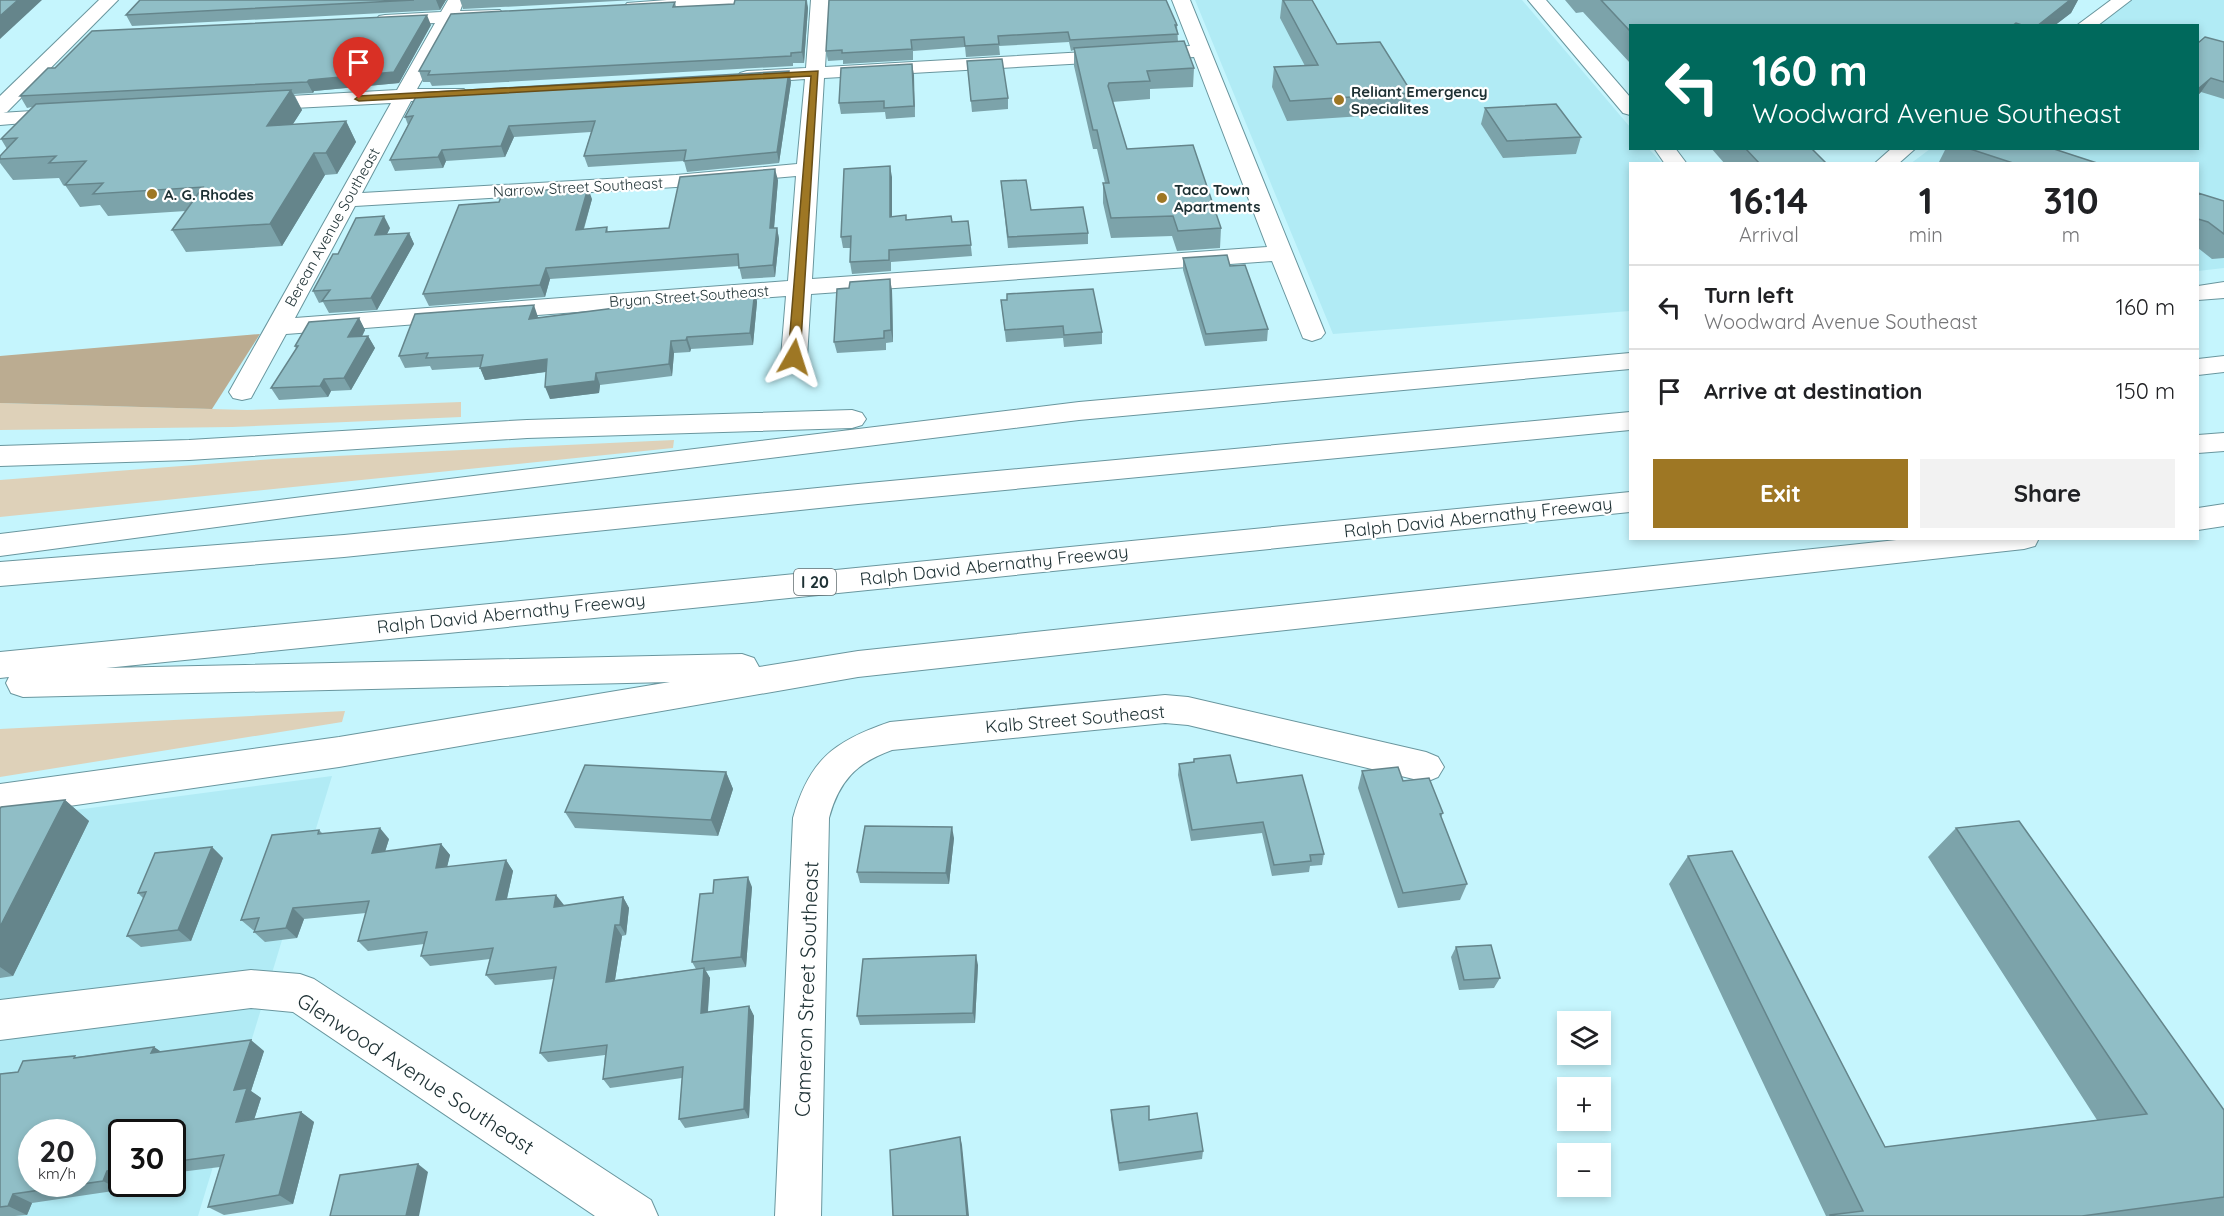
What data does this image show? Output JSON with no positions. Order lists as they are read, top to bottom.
{
  "streets": {
    "main road": ["Ralph David Abernathy Freeway", "I 20"],
    "street": [
      "Narrow Street Southeast",
      "Berean Avenue Southeast",
      "Bryan Street Southeast",
      "Kalb Street Southeast",
      "Cameron Street Southeast",
      "Glenwood Avenue Southeast"
    ]
  },
  "crossings": [
    ["Narrow Street Southeast", "Berean Avenue Southeast"],
    ["Berean Avenue Southeast", "Bryan Street Southeast"],
    ["Kalb Street Southeast", "Cameron Street Southeast"]
  ],
  "places": ["Reliant Emergency Specialites", "A. G. Rhodes", "Taco Town Apartments"],
  "page": {
    "turn": ["160 m", "Woodward Avenue Southeast"],
    "eta": [
      "16:14",
      "Arrival",
      "1",
      "min",
      "310",
      "m"
    ],
    "list": [
      {
        "name": "Turn left",
        "note": "Woodward Avenue Southeast",
        "value": "160 m"
      },
      {
        "name": "Arrive at destination",
        "value": "150 m"
      }
    ],
    "buttons": ["Exit", "Share"],
    "map_buttons": ["+", "−"],
    "speed": "20 km/h",
    "limit": "30"
  }
}
